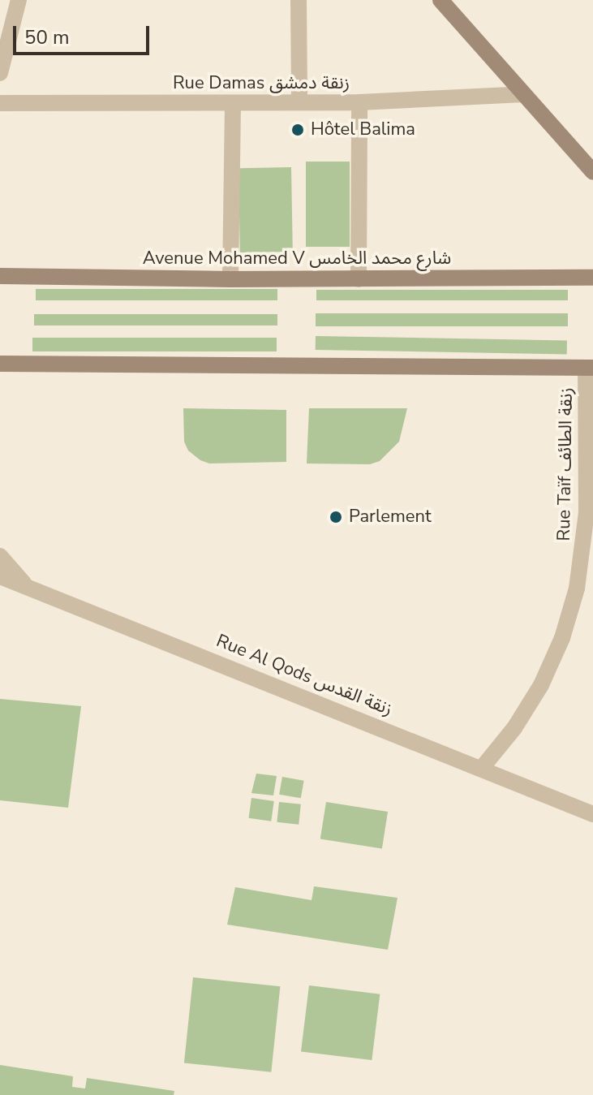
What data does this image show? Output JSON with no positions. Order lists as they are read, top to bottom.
{
  "streets": {
    "main road": ["Avenue Mohamed V شارع محمد الخامس"],
    "street": ["Rue Damas زنقة دمشق", "Rue Taïf زنقة الطائف", "Rue Al Qods زنقة القدس"]
  },
  "crossings": [
    ["Rue Taïf زنقة الطائف", "Rue Al Qods زنقة القدس"]
  ],
  "places": ["Hôtel Balima", "Parlement"],
  "scale_bar": "50 m"
}
